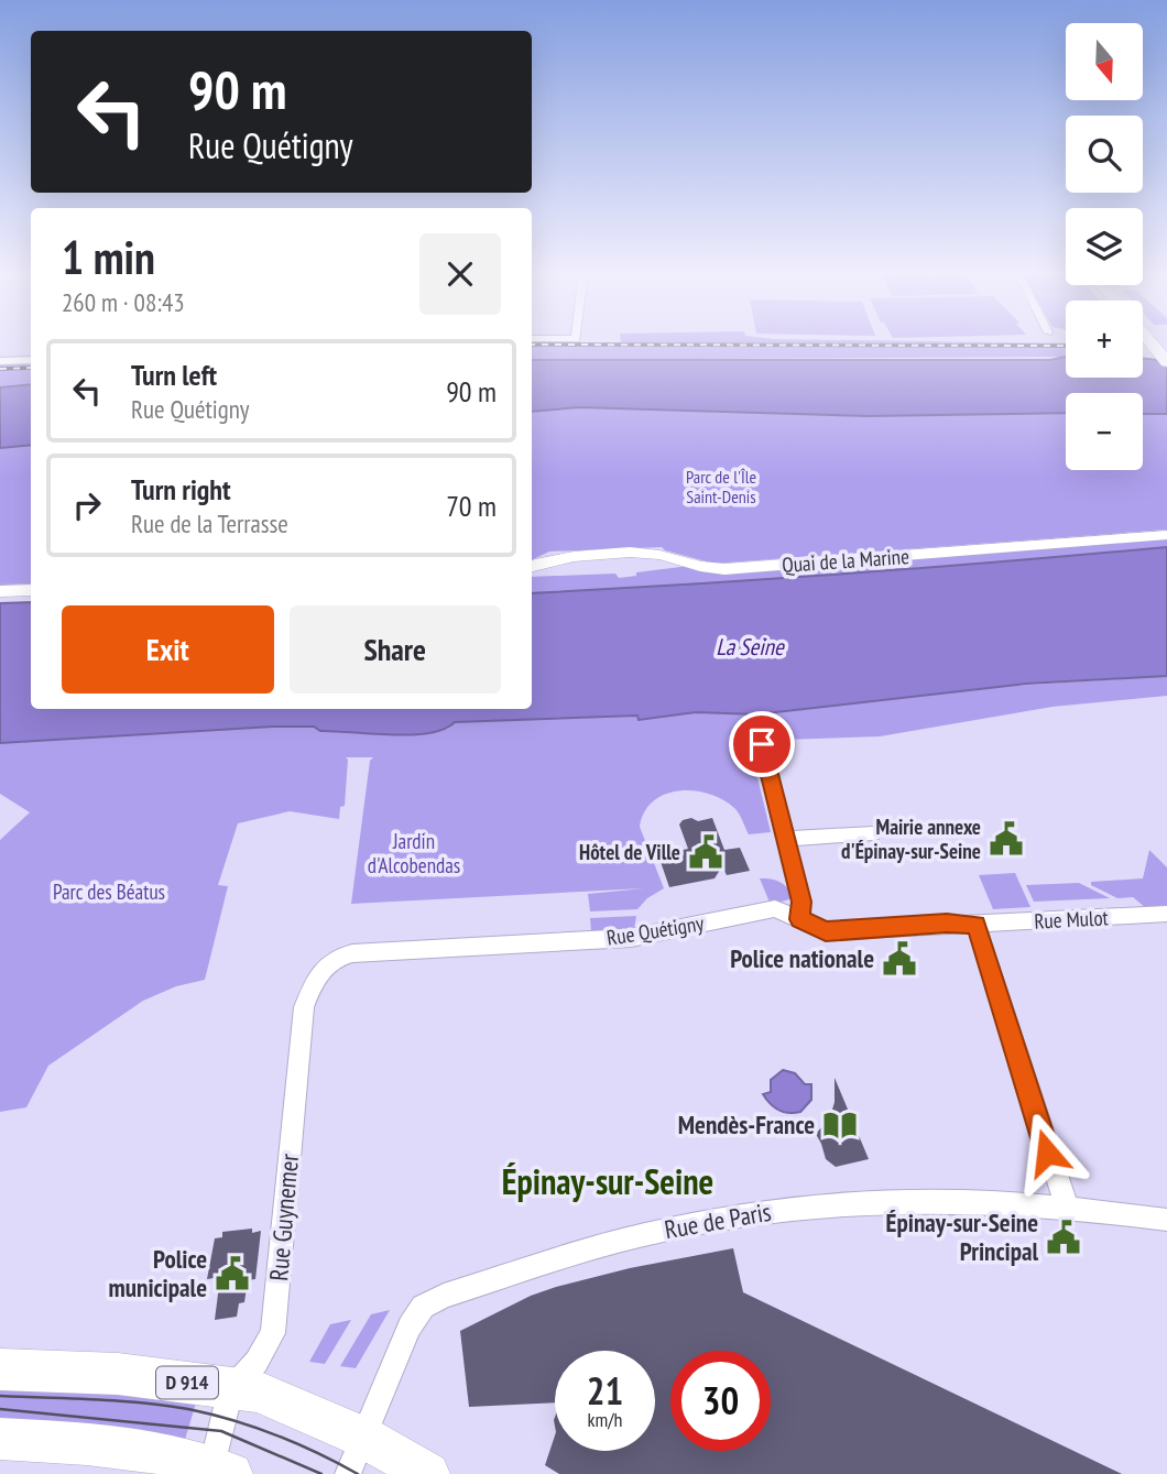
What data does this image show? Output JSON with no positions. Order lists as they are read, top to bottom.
{
  "streets": {
    "main road": ["D 914"],
    "street": [
      "Quai de la Marine",
      "Rue Mulot",
      "Rue Quétigny",
      "Rue Guynemer",
      "Rue de Paris"
    ]
  },
  "crossings": [
    ["Rue Mulot", "Rue Quétigny"],
    ["Rue Quétigny", "Rue Guynemer"],
    ["Rue Guynemer", "D 914"],
    ["Rue de Paris", "D 914"]
  ],
  "districts": ["Épinay-sur-Seine"],
  "water": ["La Seine"],
  "parks": ["Parc de l'Île Saint-Denis", "Jardin d'Alcobendas", "Parc des Béatus"],
  "places": {
    "public building": [
      "Mairie annexe d'Épinay-sur-Seine",
      "Hôtel de Ville",
      "Police nationale",
      "Épinay-sur-Seine Principal",
      "Police municipale"
    ],
    "library": ["Mendès-France"]
  },
  "north": "bottom",
  "page": {
    "map_buttons": ["+", "−"],
    "turn": ["90 m", "Rue Quétigny"],
    "heading": ["1 min", "260 m · 08:43"],
    "list": [
      {
        "name": "Turn left",
        "note": "Rue Quétigny",
        "value": "90 m"
      },
      {
        "name": "Turn right",
        "note": "Rue de la Terrasse",
        "value": "70 m"
      }
    ],
    "buttons": ["Exit", "Share"],
    "speed": "21 km/h",
    "limit": "30"
  }
}
